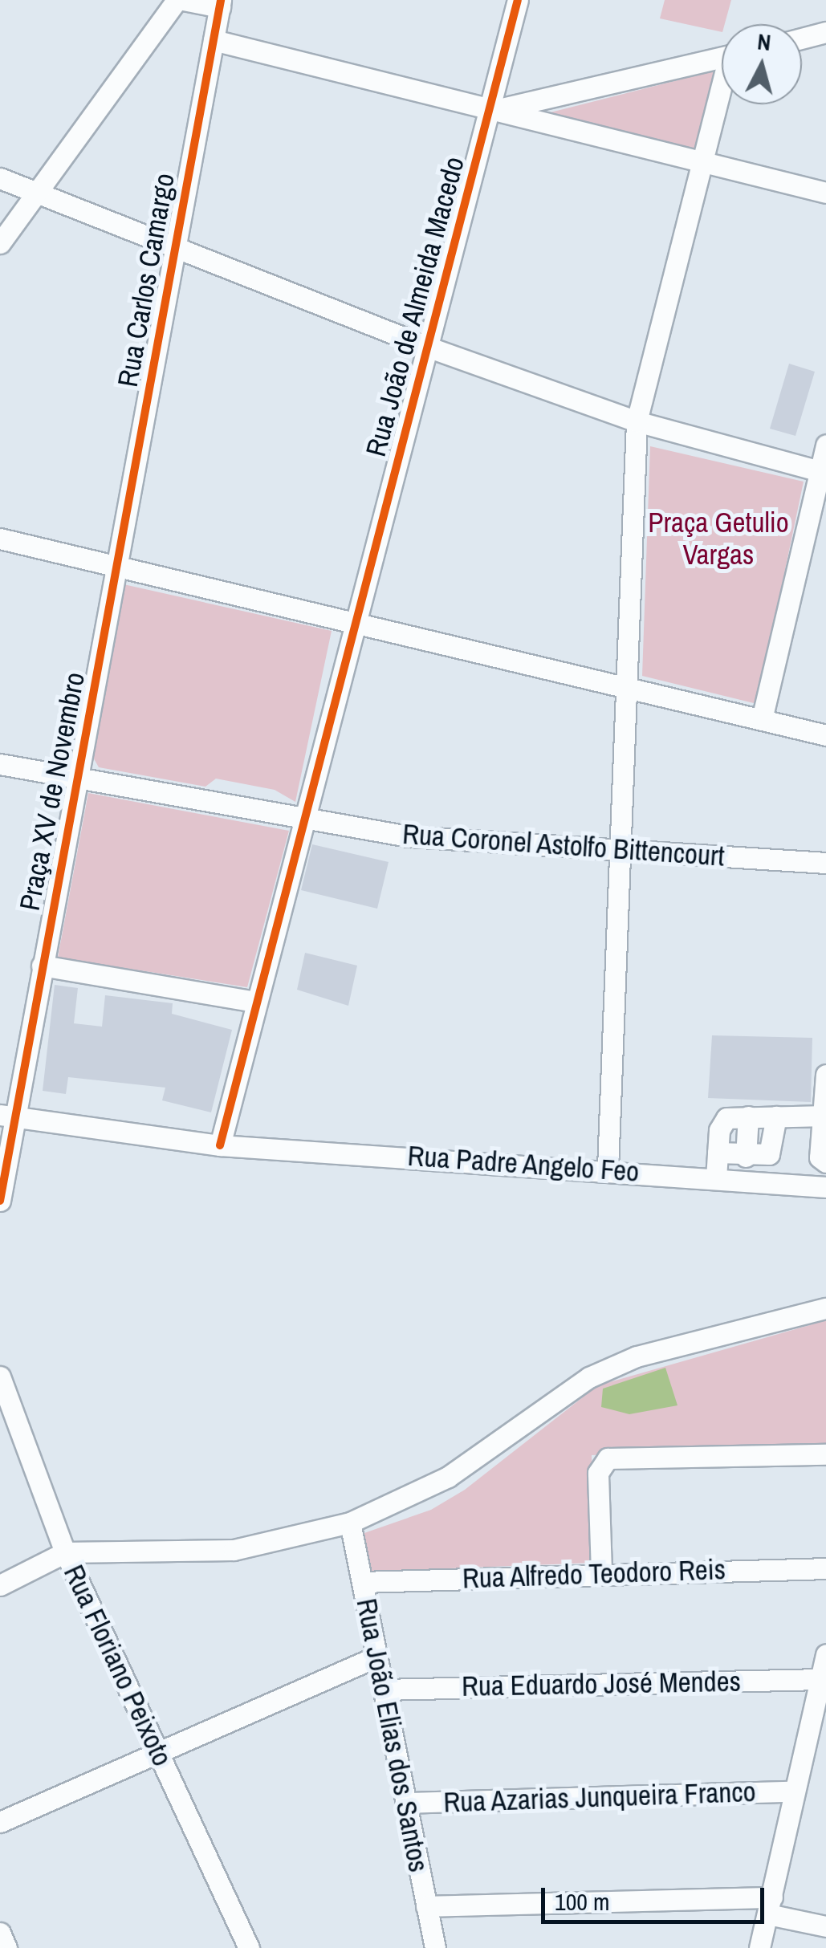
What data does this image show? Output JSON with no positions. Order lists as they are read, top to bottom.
{
  "streets": {
    "street": [
      "Rua Carlos Camargo",
      "Rua João de Almeida Macedo",
      "Praça XV de Novembro",
      "Rua Coronel Astolfo Bittencourt",
      "Rua Padre Angelo Feo",
      "Rua Alfredo Teodoro Reis",
      "Rua Floriano Peixoto",
      "Rua Eduardo José Mendes",
      "Rua João Elias dos Santos",
      "Rua Azarias Junqueira Franco"
    ]
  },
  "crossings": [
    ["Rua Carlos Camargo", "Praça XV de Novembro"],
    ["Praça XV de Novembro", "Rua Coronel Astolfo Bittencourt"],
    ["Rua Alfredo Teodoro Reis", "Rua João Elias dos Santos"],
    ["Rua Eduardo José Mendes", "Rua João Elias dos Santos"],
    ["Rua João Elias dos Santos", "Rua Azarias Junqueira Franco"]
  ],
  "parks": ["Praça Getulio Vargas"],
  "scale_bar": "100 m",
  "north": "top"
}
